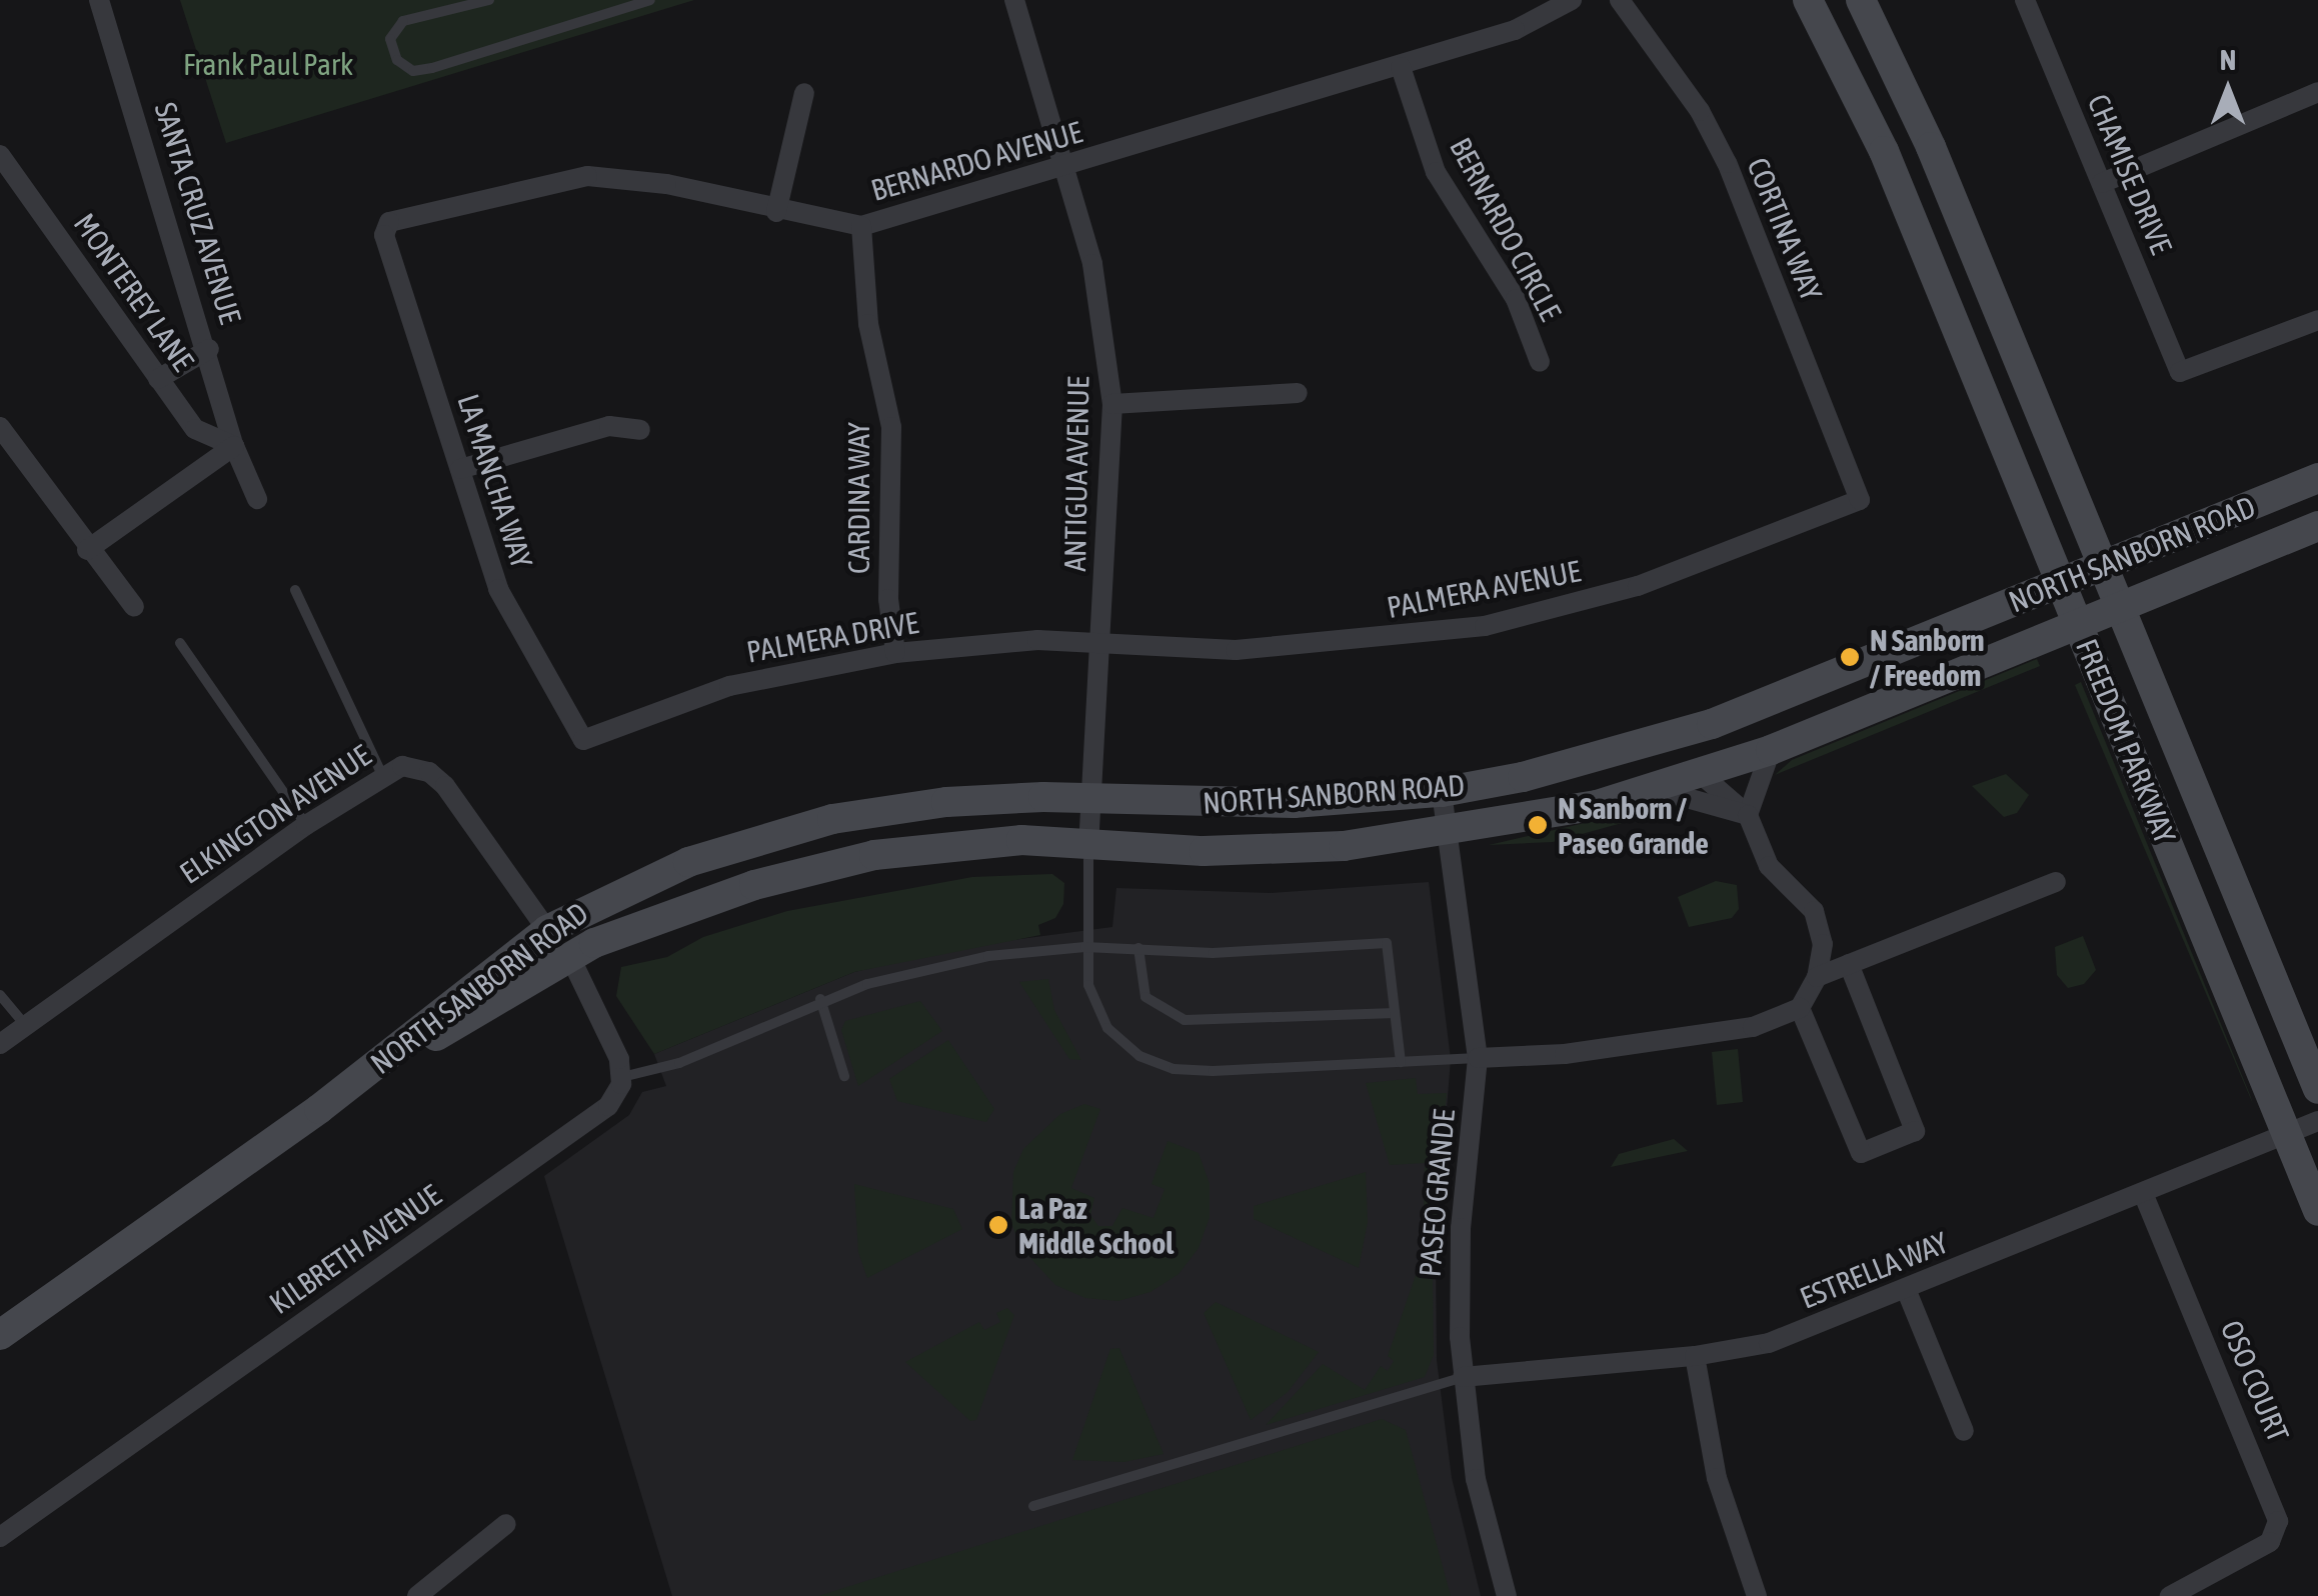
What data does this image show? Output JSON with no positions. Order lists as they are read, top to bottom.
{
  "streets": {
    "main road": ["NORTH SANBORN ROAD", "FREEDOM PARKWAY"],
    "street": [
      "BERNARDO AVENUE",
      "CHAMISE DRIVE",
      "SANTA CRUZ AVENUE",
      "BERNARDO CIRCLE",
      "CORTINA WAY",
      "MONTEREY LANE",
      "ANTIGUA AVENUE",
      "LA MANCHA WAY",
      "CARDINA WAY",
      "PALMERA AVENUE",
      "PALMERA DRIVE",
      "ELKINGTON AVENUE",
      "PASEO GRANDE",
      "KILBRETH AVENUE",
      "ESTRELLA WAY",
      "OSO COURT"
    ]
  },
  "crossings": [
    ["BERNARDO AVENUE", "BERNARDO CIRCLE"],
    ["BERNARDO AVENUE", "ANTIGUA AVENUE"],
    ["BERNARDO AVENUE", "LA MANCHA WAY"],
    ["BERNARDO AVENUE", "CARDINA WAY"],
    ["SANTA CRUZ AVENUE", "MONTEREY LANE"],
    ["CORTINA WAY", "PALMERA AVENUE"],
    ["ANTIGUA AVENUE", "NORTH SANBORN ROAD"],
    ["ANTIGUA AVENUE", "PALMERA AVENUE"],
    ["ANTIGUA AVENUE", "PALMERA DRIVE"],
    ["LA MANCHA WAY", "PALMERA DRIVE"],
    ["CARDINA WAY", "PALMERA DRIVE"],
    ["NORTH SANBORN ROAD", "FREEDOM PARKWAY"],
    ["NORTH SANBORN ROAD", "ELKINGTON AVENUE"],
    ["NORTH SANBORN ROAD", "PASEO GRANDE"],
    ["PALMERA AVENUE", "PALMERA DRIVE"],
    ["FREEDOM PARKWAY", "ESTRELLA WAY"],
    ["PASEO GRANDE", "ESTRELLA WAY"],
    ["ESTRELLA WAY", "OSO COURT"]
  ],
  "parks": ["Frank Paul Park"],
  "places": ["N Sanborn / Freedom", "N Sanborn / Paseo Grande", "La Paz Middle School"],
  "north": "top"
}
